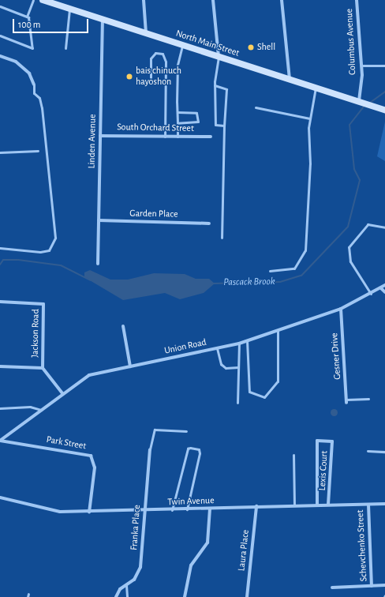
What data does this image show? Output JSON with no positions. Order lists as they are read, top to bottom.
{
  "streets": {
    "main road": ["North Main Street"],
    "street": [
      "Columbus Avenue",
      "South Orchard Street",
      "Linden Avenue",
      "Garden Place",
      "Jackson Road",
      "Union Road",
      "Gesner Drive",
      "Park Street",
      "Lexis Court",
      "Twin Avenue",
      "Franka Place",
      "Schevchenko Street",
      "Laura Place"
    ]
  },
  "crossings": [
    ["Columbus Avenue", "North Main Street"],
    ["North Main Street", "Linden Avenue"],
    ["South Orchard Street", "Linden Avenue"],
    ["Linden Avenue", "Garden Place"],
    ["Jackson Road", "Union Road"],
    ["Union Road", "Gesner Drive"],
    ["Union Road", "Park Street"],
    ["Park Street", "Twin Avenue"],
    ["Lexis Court", "Twin Avenue"],
    ["Twin Avenue", "Franka Place"],
    ["Twin Avenue", "Schevchenko Street"],
    ["Twin Avenue", "Laura Place"]
  ],
  "water": ["Pascack Brook"],
  "places": ["Shell", "bais chinuch hayoshon"],
  "scale_bar": "100 m"
}
